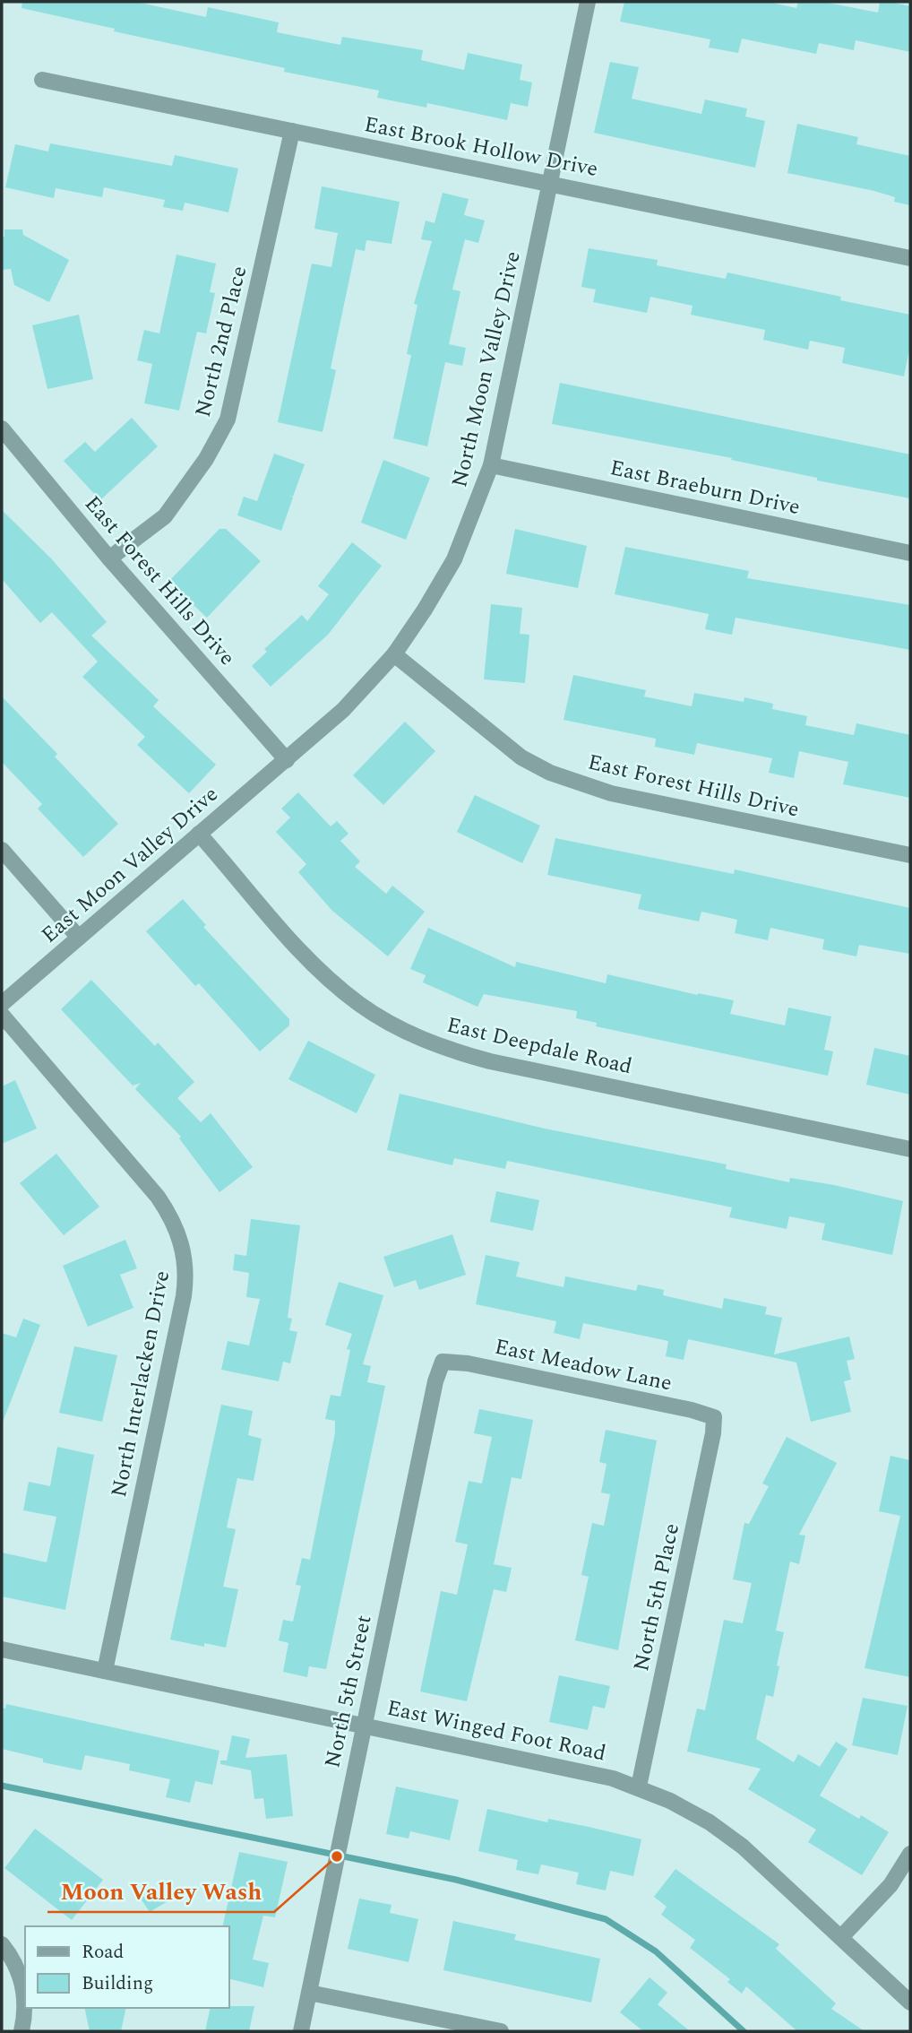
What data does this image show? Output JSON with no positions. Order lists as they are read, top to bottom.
{
  "streets": {
    "street": [
      "East Brook Hollow Drive",
      "North 2nd Place",
      "North Moon Valley Drive",
      "East Braeburn Drive",
      "East Forest Hills Drive",
      "East Moon Valley Drive",
      "East Deepdale Road",
      "East Meadow Lane",
      "North Interlacken Drive",
      "North 5th Place",
      "North 5th Street",
      "East Winged Foot Road"
    ]
  },
  "crossings": [
    ["East Brook Hollow Drive", "North 2nd Place"],
    ["East Brook Hollow Drive", "North Moon Valley Drive"],
    ["North 2nd Place", "East Forest Hills Drive"],
    ["North Moon Valley Drive", "East Braeburn Drive"],
    ["North Moon Valley Drive", "East Forest Hills Drive"],
    ["North Moon Valley Drive", "East Moon Valley Drive"],
    ["East Forest Hills Drive", "East Moon Valley Drive"],
    ["East Moon Valley Drive", "East Deepdale Road"],
    ["East Meadow Lane", "North 5th Place"],
    ["East Meadow Lane", "North 5th Street"],
    ["North Interlacken Drive", "East Winged Foot Road"],
    ["North 5th Place", "East Winged Foot Road"],
    ["North 5th Street", "East Winged Foot Road"]
  ],
  "places": ["Moon Valley Wash"],
  "legend": ["Road", "Building"]
}
